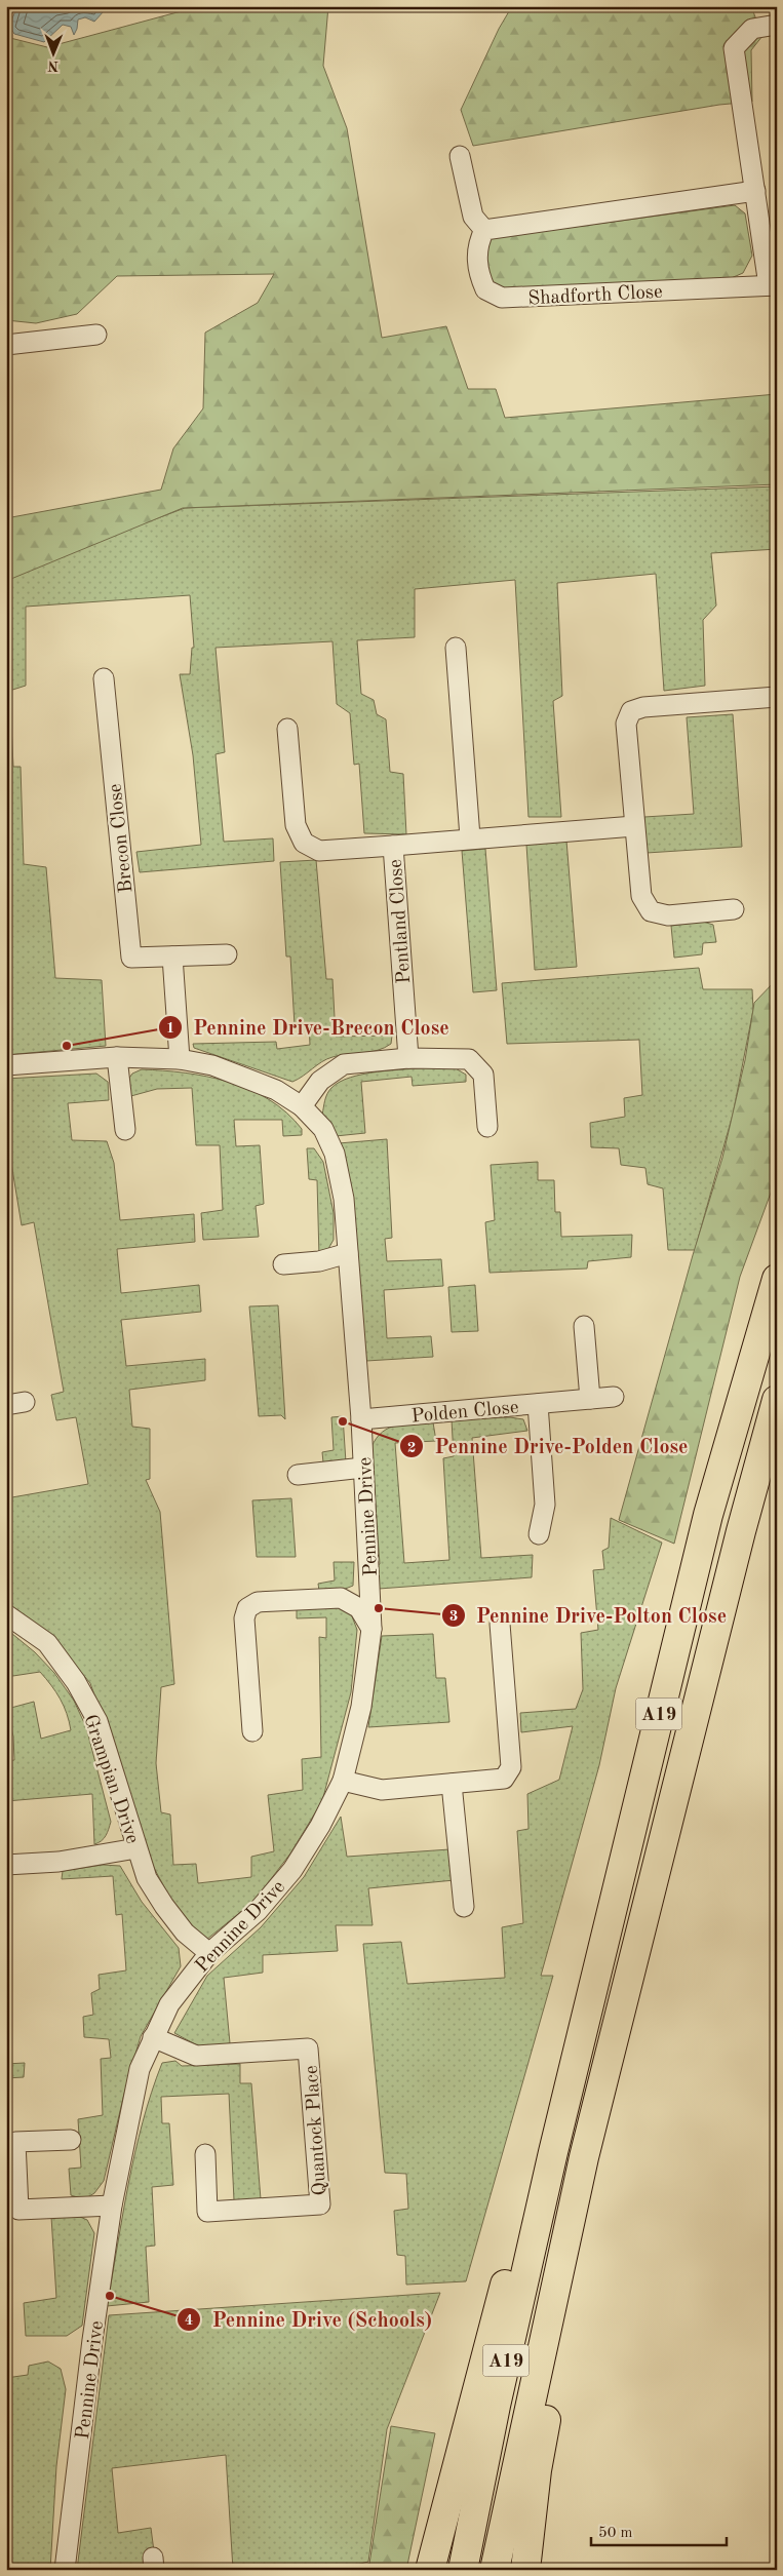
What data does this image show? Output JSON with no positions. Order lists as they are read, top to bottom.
{
  "streets": {
    "highway": ["A19"],
    "street": [
      "Shadforth Close",
      "Brecon Close",
      "Pentland Close",
      "Polden Close",
      "Pennine Drive",
      "Grampian Drive",
      "Quantock Place"
    ]
  },
  "crossings": [
    ["Polden Close", "Pennine Drive"],
    ["Pennine Drive", "Grampian Drive"],
    ["Pennine Drive", "Quantock Place"]
  ],
  "places": [
    "Pennine Drive-Brecon Close",
    "Pennine Drive-Polden Close",
    "Pennine Drive-Polton Close",
    "Pennine Drive (Schools)"
  ],
  "scale_bar": "50 m",
  "north": "bottom"
}
